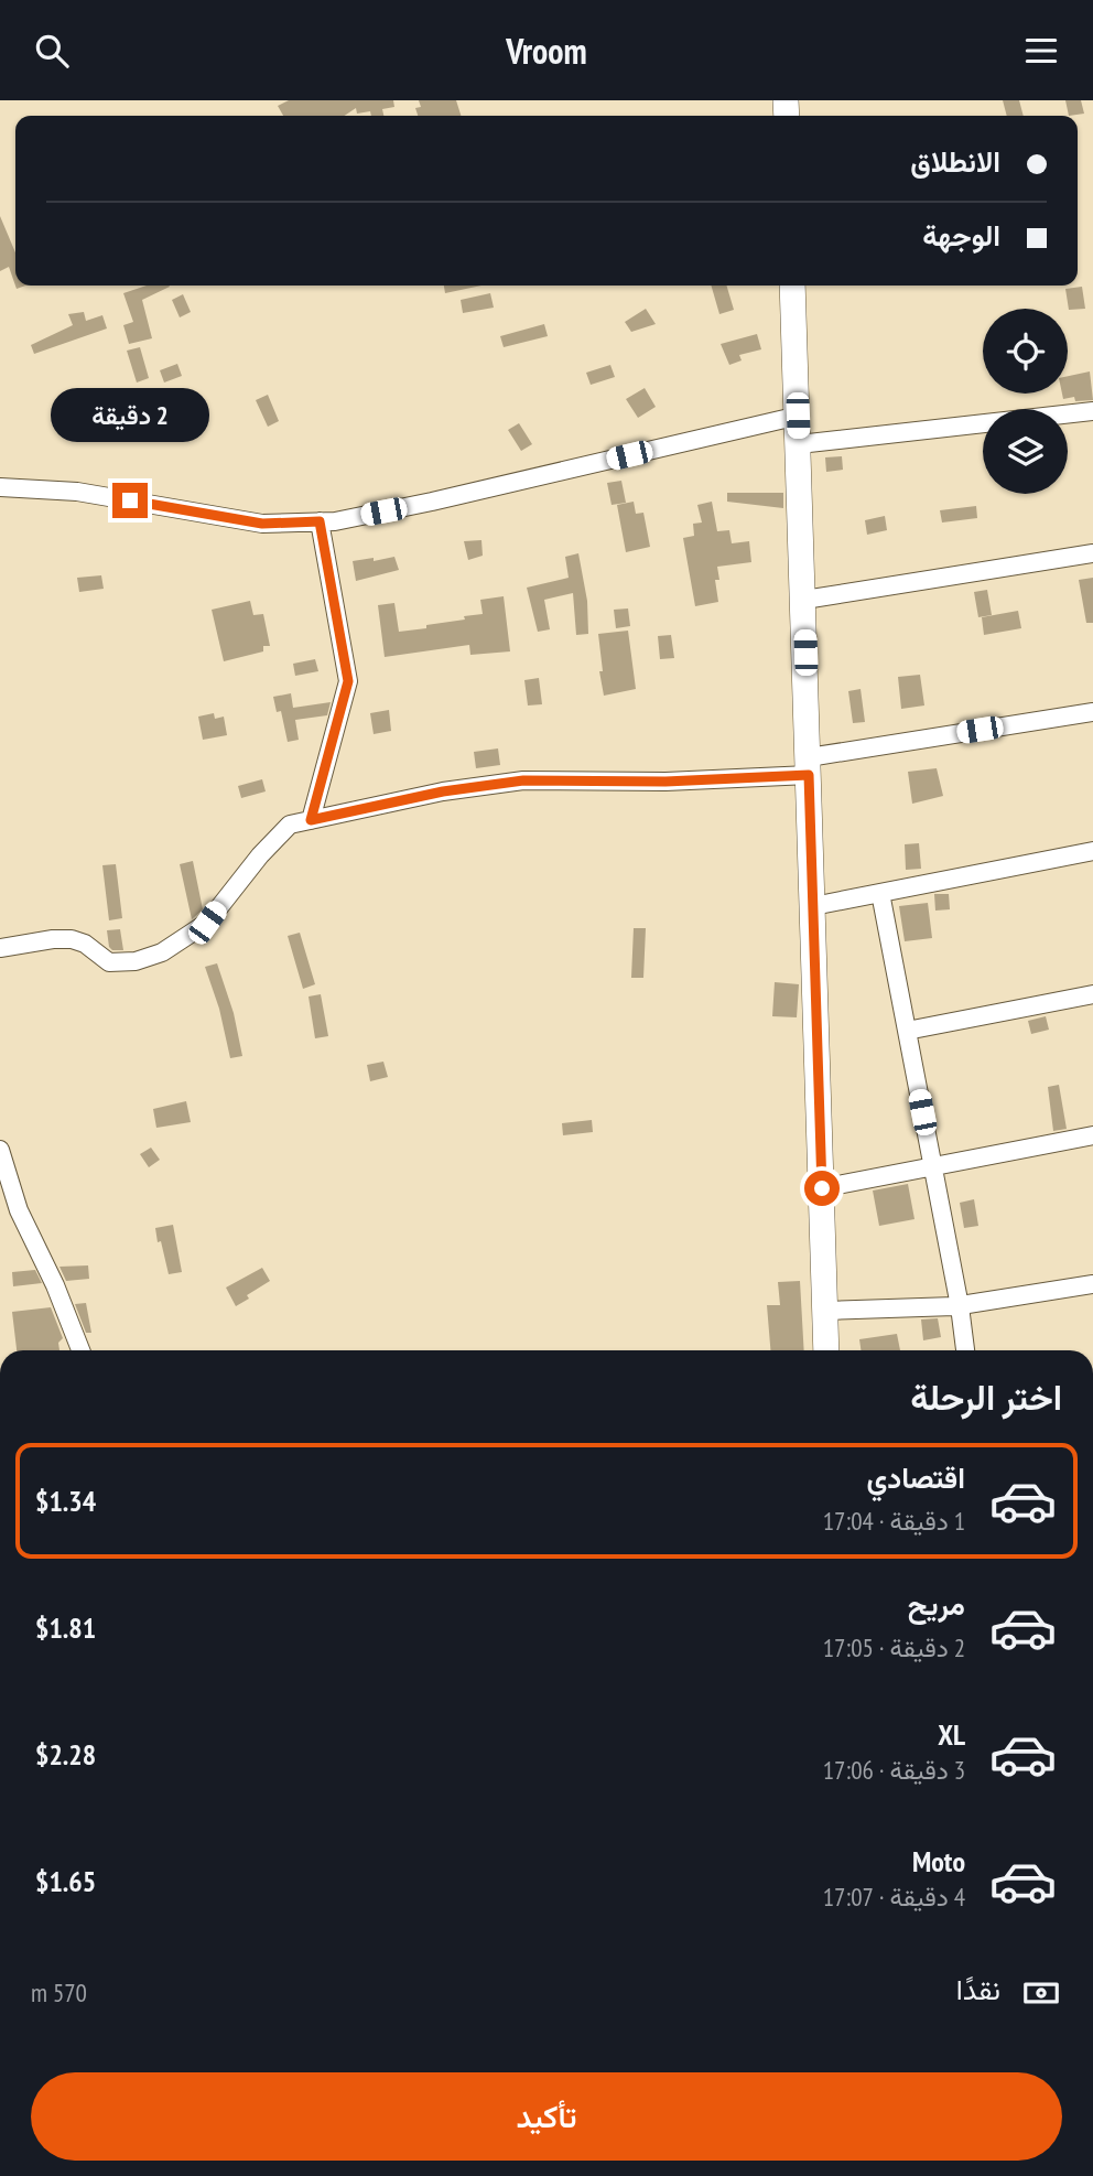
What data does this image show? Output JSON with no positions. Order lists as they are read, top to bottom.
{
  "page": {
    "header": "Vroom",
    "banner": ["الانطلاق", "الوجهة"],
    "bubble": "2 دقيقة",
    "heading": "اختر الرحلة",
    "list": [
      {
        "name": "اقتصادي",
        "note": "1 دقيقة · 17:04",
        "value": "$1.34"
      },
      {
        "name": "مريح",
        "note": "2 دقيقة · 17:05",
        "value": "$1.81"
      },
      {
        "name": "XL",
        "note": "3 دقيقة · 17:06",
        "value": "$2.28"
      },
      {
        "name": "Moto",
        "note": "4 دقيقة · 17:07",
        "value": "$1.65"
      }
    ],
    "pay": ["نقدًا", "570 m"],
    "buttons": "تأكيد"
  }
}
